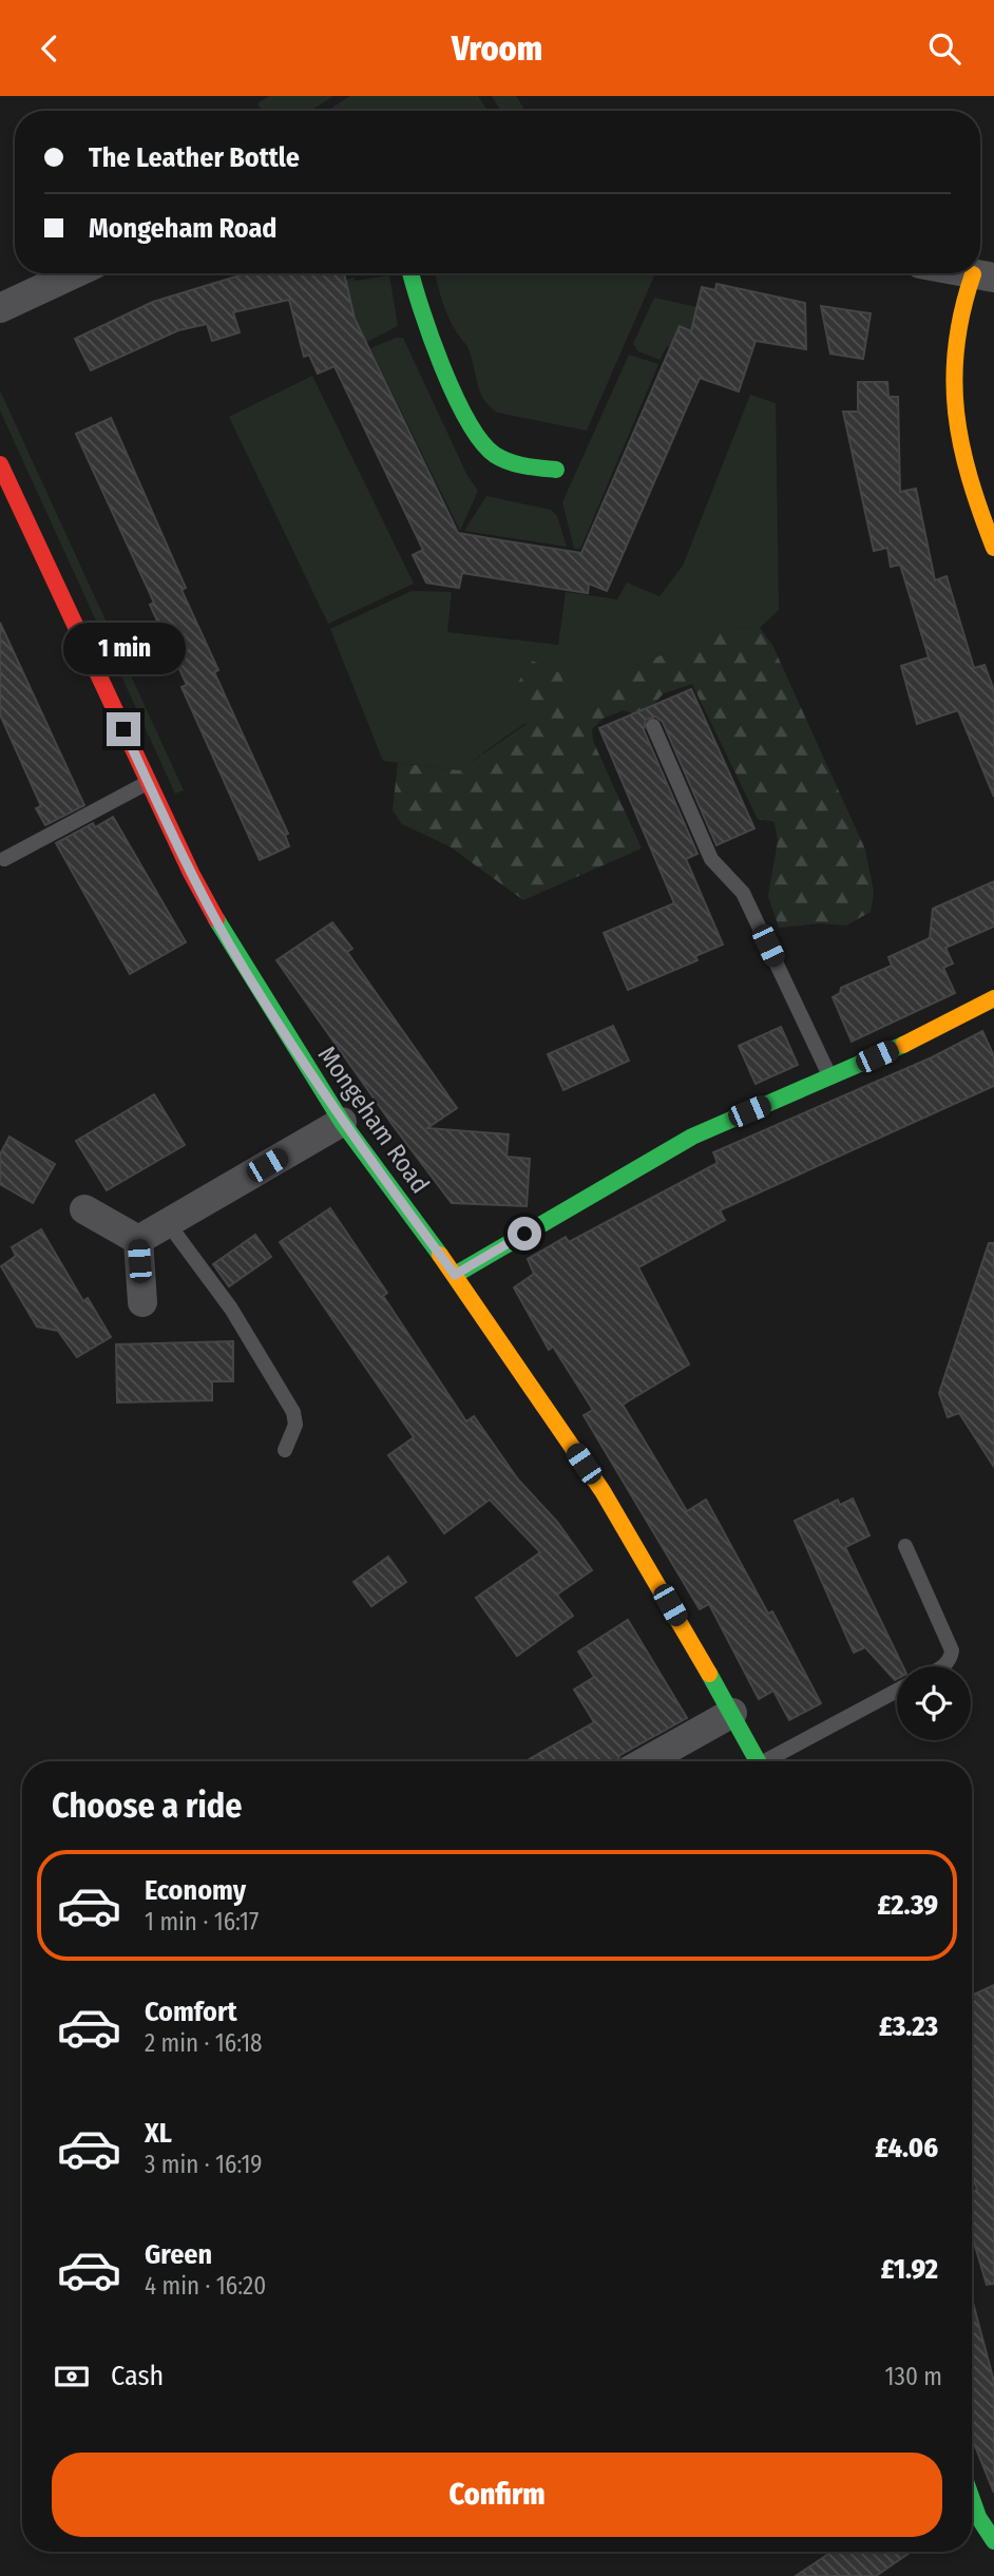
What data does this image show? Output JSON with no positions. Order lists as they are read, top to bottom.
{
  "streets": {
    "street": ["Mongeham Road"]
  },
  "page": {
    "header": "Vroom",
    "banner": ["The Leather Bottle", "Mongeham Road"],
    "bubble": "1 min",
    "heading": "Choose a ride",
    "list": [
      {
        "name": "Economy",
        "note": "1 min · 16:17",
        "value": "£2.39"
      },
      {
        "name": "Comfort",
        "note": "2 min · 16:18",
        "value": "£3.23"
      },
      {
        "name": "XL",
        "note": "3 min · 16:19",
        "value": "£4.06"
      },
      {
        "name": "Green",
        "note": "4 min · 16:20",
        "value": "£1.92"
      }
    ],
    "pay": ["Cash", "130 m"],
    "buttons": "Confirm"
  }
}
